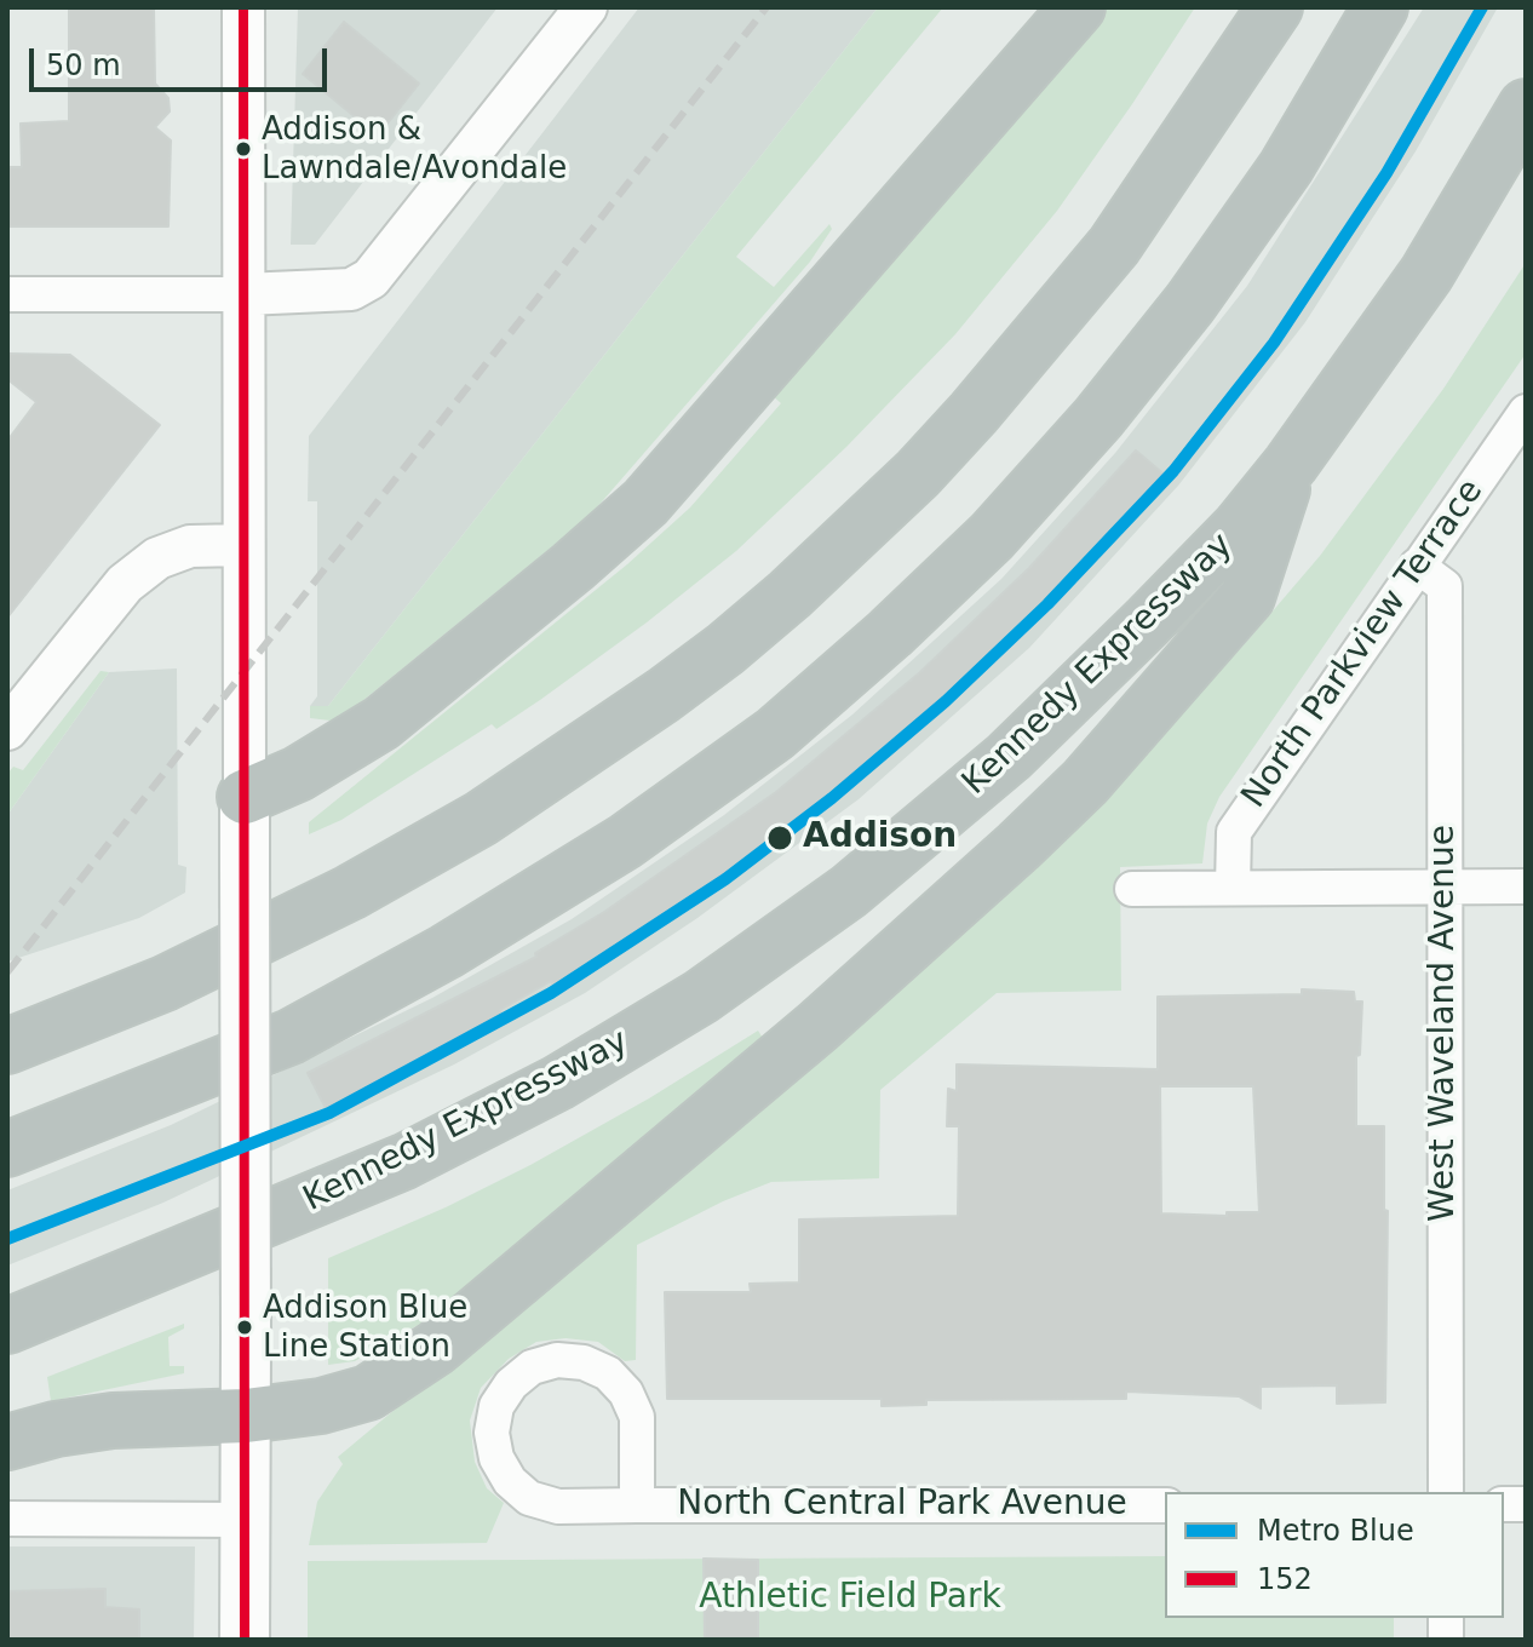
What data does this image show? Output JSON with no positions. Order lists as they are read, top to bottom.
{
  "streets": {
    "highway": ["Kennedy Expressway"],
    "street": ["North Parkview Terrace", "West Waveland Avenue", "North Central Park Avenue"]
  },
  "crossings": [
    ["North Parkview Terrace", "West Waveland Avenue"]
  ],
  "parks": ["Athletic Field Park"],
  "places": ["Addison & Lawndale/Avondale", "Addison", "Addison Blue Line Station"],
  "lines": ["metro line Blue", "transit line 152"],
  "legend": ["Metro Blue", "152"],
  "scale_bar": "50 m"
}
